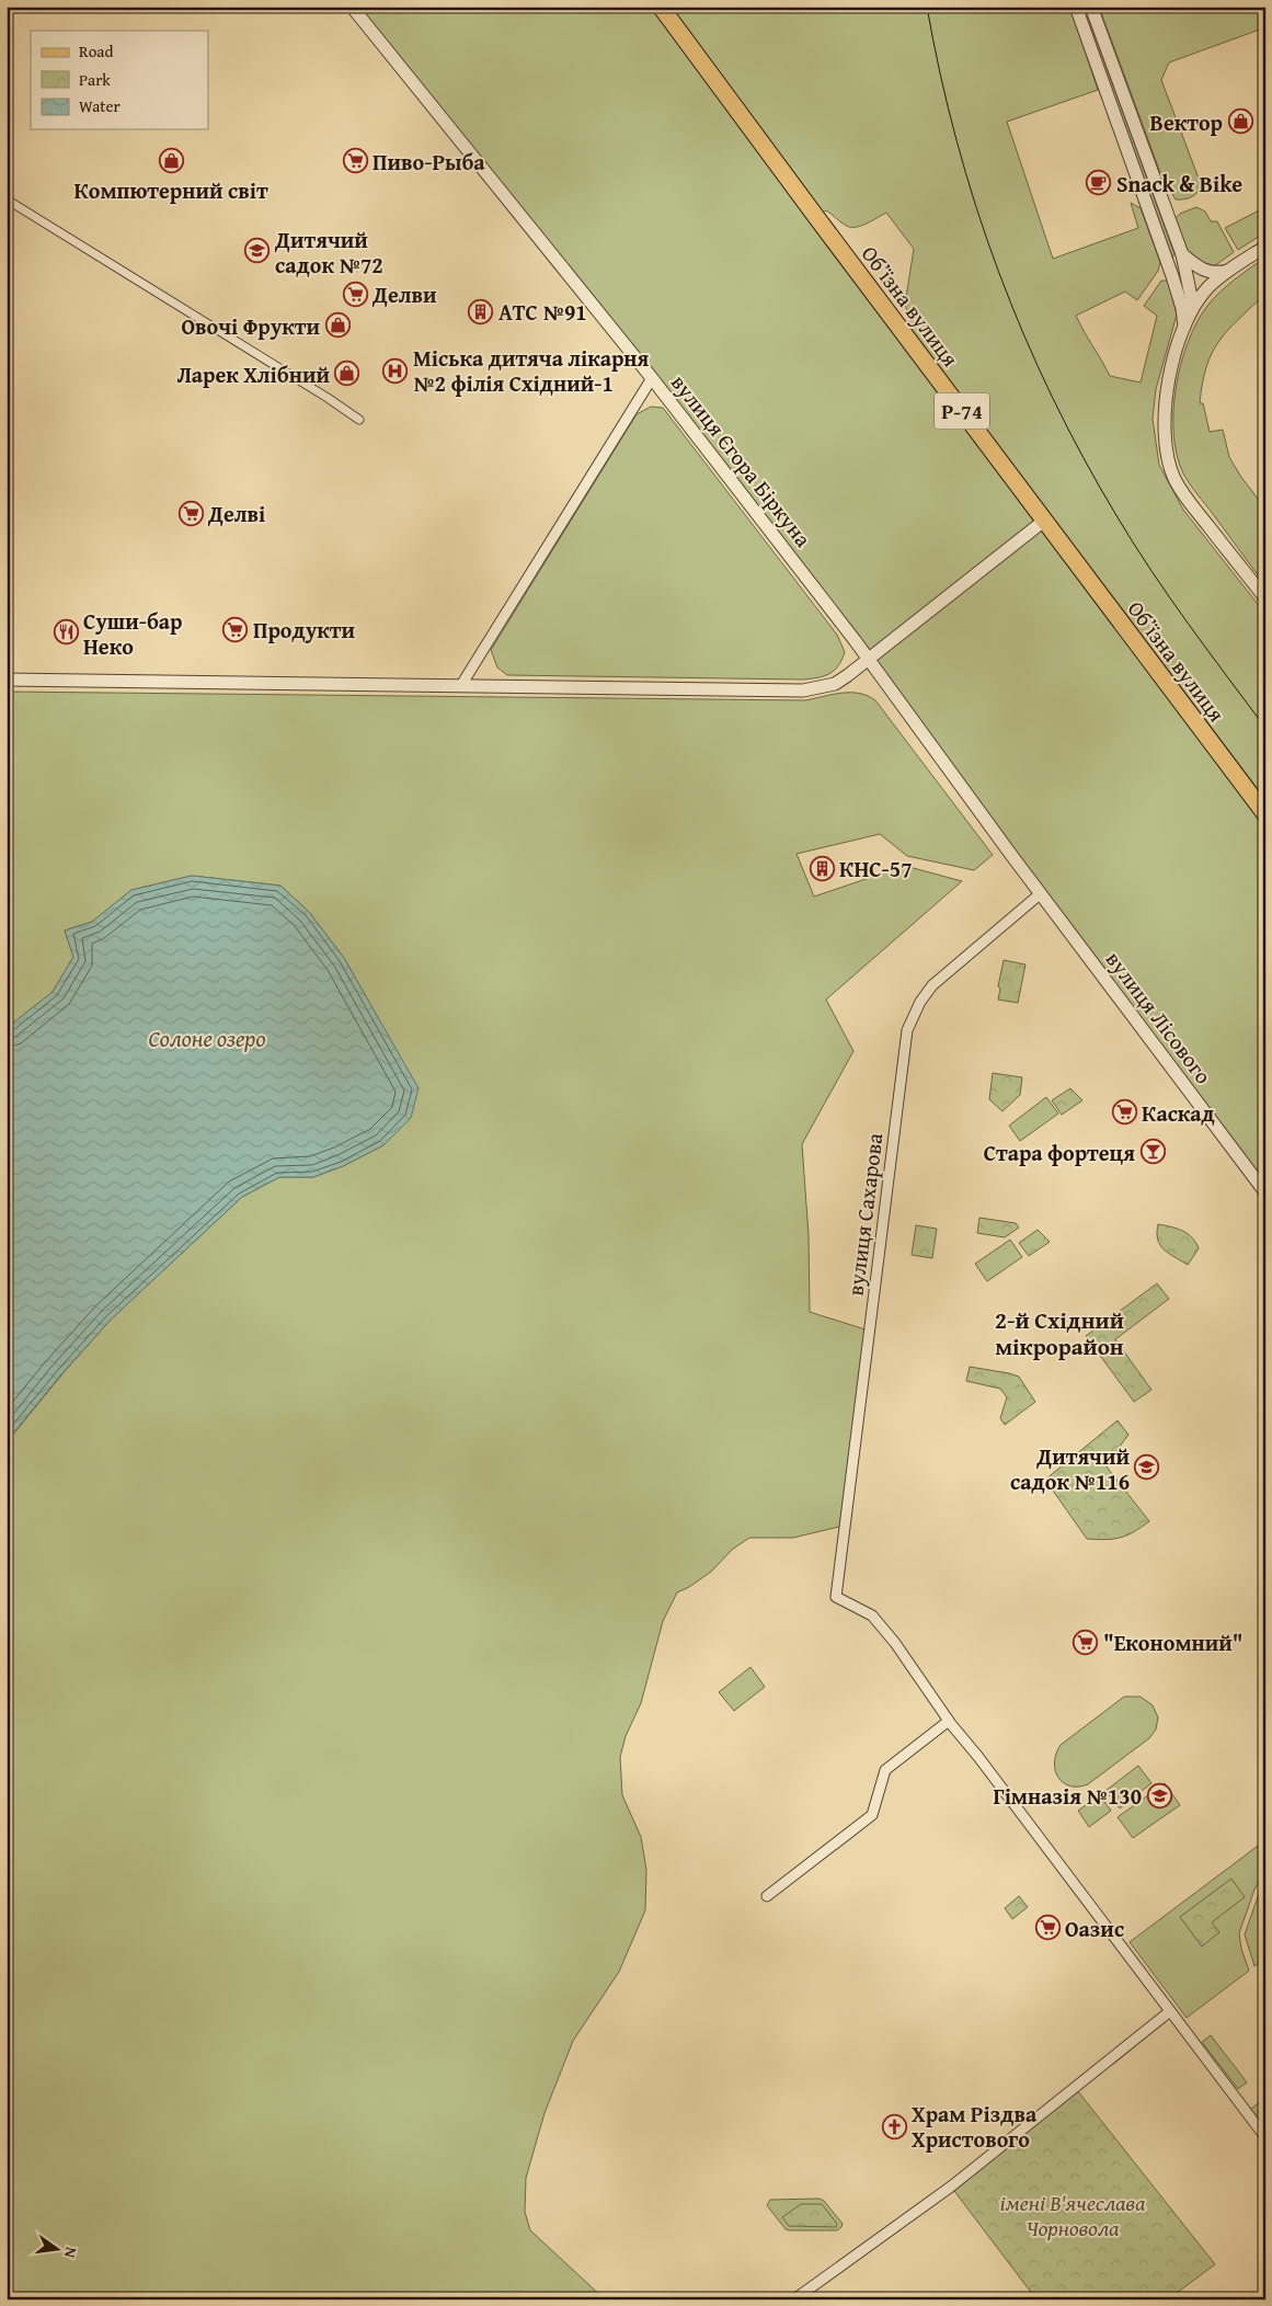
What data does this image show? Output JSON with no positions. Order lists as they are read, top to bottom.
{
  "streets": {
    "main road": ["Обʼїзна вулиця", "Р-74"],
    "street": ["вулиця Єгора Біркуна", "вулиця Лісового", "вулиця Сахарова"]
  },
  "crossings": [
    ["вулиця Єгора Біркуна", "вулиця Лісового"],
    ["вулиця Єгора Біркуна", "вулиця Сахарова"],
    ["вулиця Лісового", "вулиця Сахарова"]
  ],
  "districts": ["2-й Східний мікрорайон"],
  "water": ["Солоне озеро"],
  "parks": ["імені В'ячеслава Чорновола"],
  "places": {
    "shop": [
      "Вектор",
      "Компютерний світ",
      "Овочі Фрукти",
      "Ларек Хлібний"
    ],
    "supermarket": [
      "Пиво-Рыба",
      "Делви",
      "Делві",
      "Продукти",
      "Каскад",
      "\"Економний\"",
      "Оазис"
    ],
    "cafe": ["Snack & Bike"],
    "school or university": ["Дитячий садок №72", "Дитячий садок №116", "Гімназія №130"],
    "building": ["АТС №91", "КНС-57"],
    "hospital": ["Міська дитяча лікарня №2 філія Східний-1"],
    "restaurant": ["Суши-бар Неко"],
    "bar": ["Стара фортеця"],
    "church": ["Храм Різдва Христового"]
  },
  "legend": ["Road", "Park", "Water"],
  "north": "right"
}
